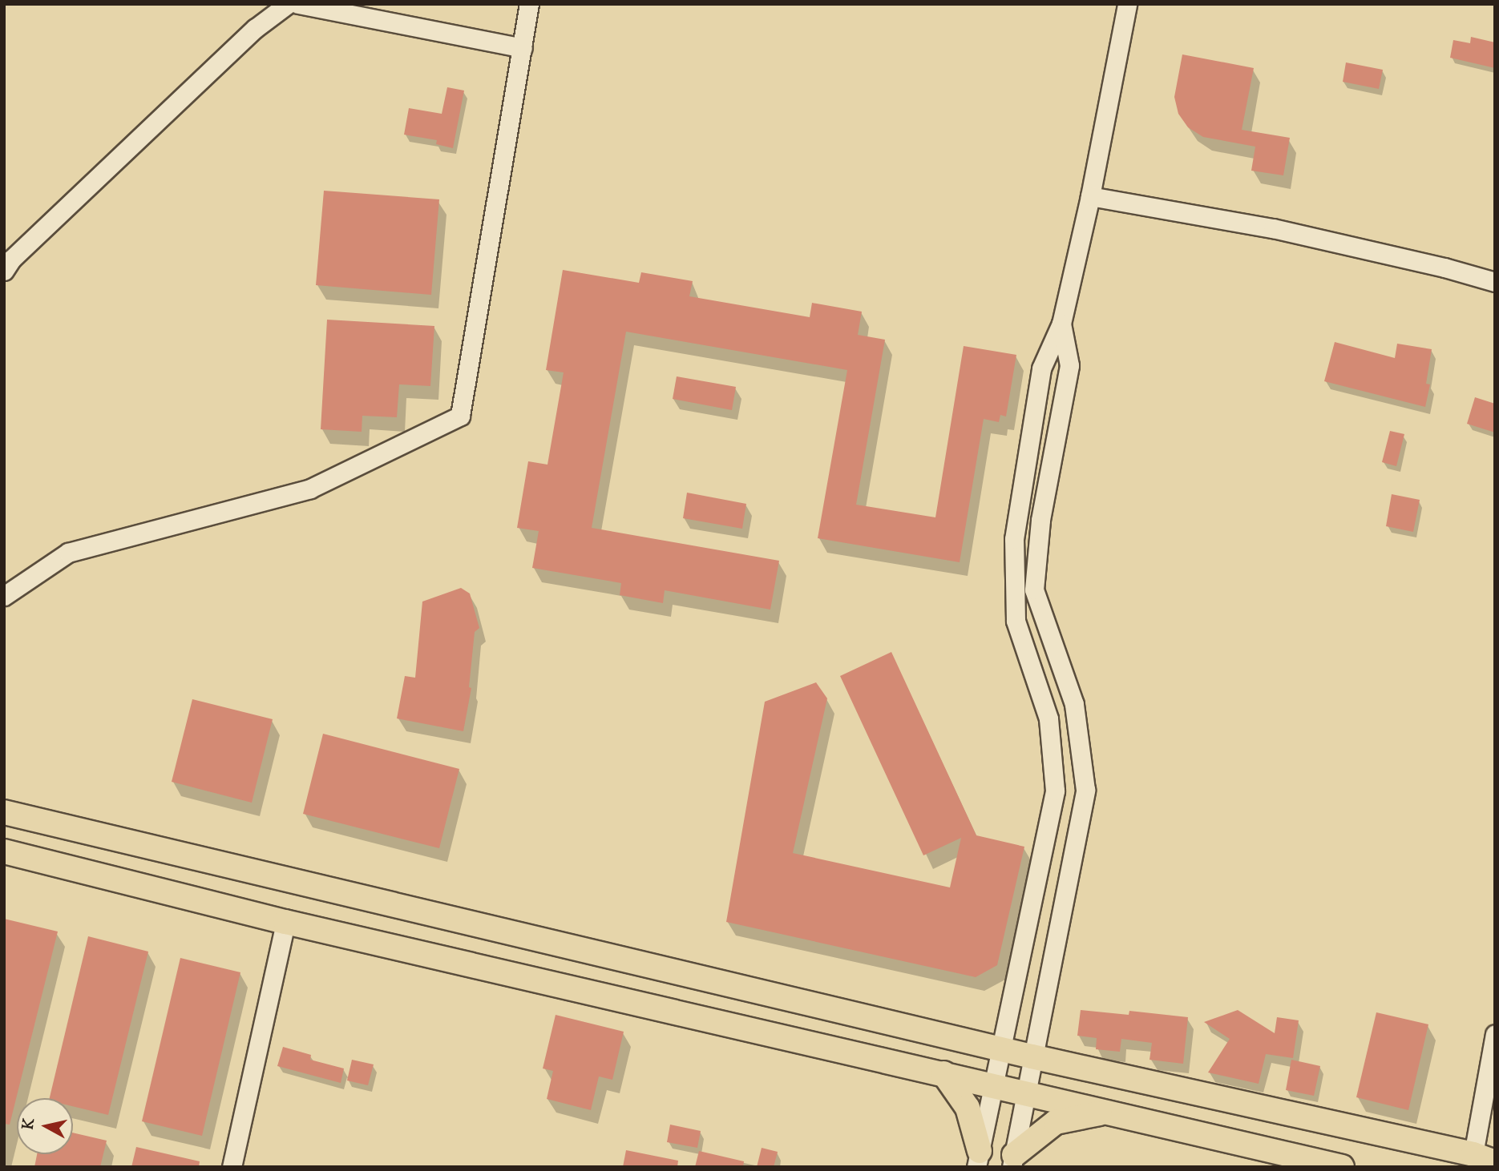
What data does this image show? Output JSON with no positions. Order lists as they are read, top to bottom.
{
  "north": "left"
}
